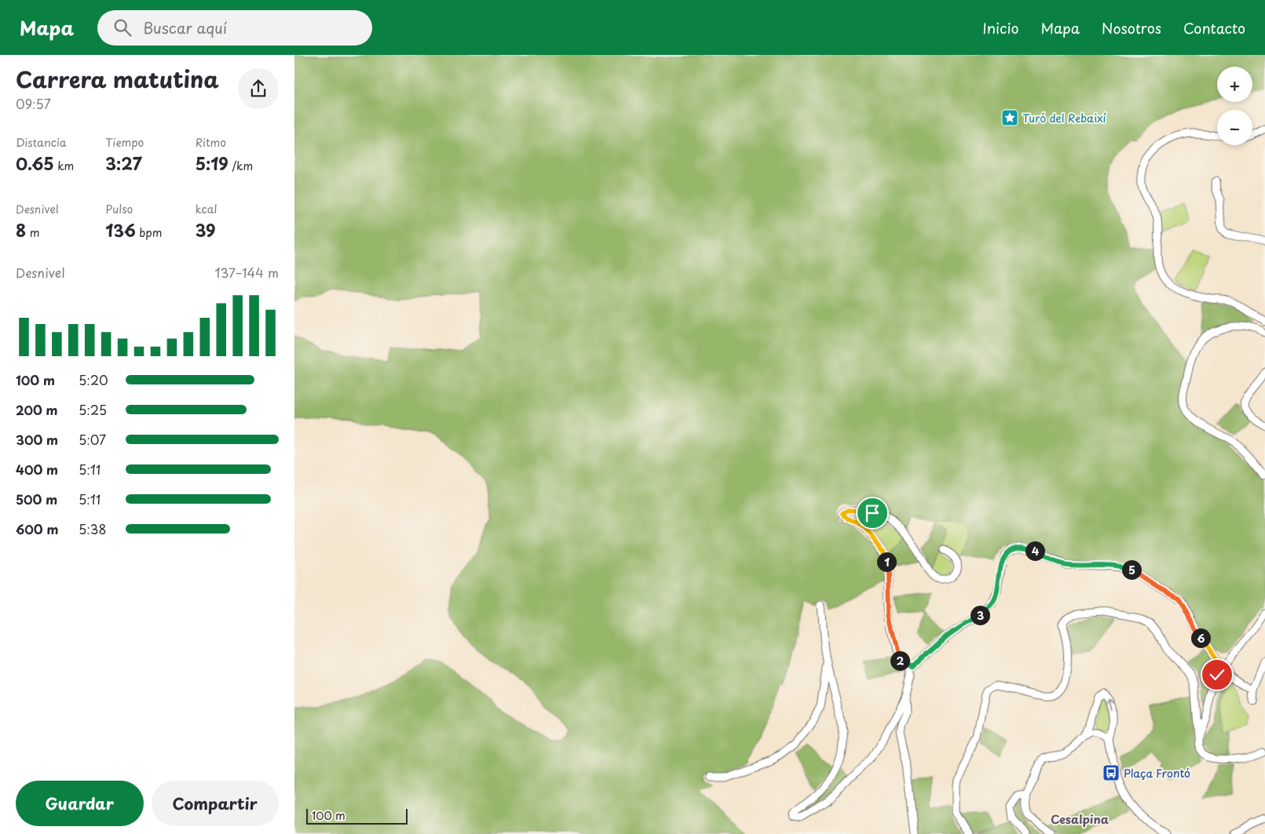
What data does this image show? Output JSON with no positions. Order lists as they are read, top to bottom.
{
  "districts": ["Cesalpina"],
  "places": {
    "place": ["Turó del Rebaixí"],
    "bus stop": ["Plaça Frontó"]
  },
  "scale_bar": "100 m",
  "page": {
    "header": "Mapa",
    "search": "Buscar aquí",
    "nav": [
      "Inicio",
      "Mapa",
      "Nosotros",
      "Contacto"
    ],
    "heading": ["Carrera matutina", "09:57"],
    "map_buttons": ["+", "−"],
    "stats": [
      ["Distancia", "0.65 km"],
      ["Tiempo", "3:27"],
      ["Ritmo", "5:19 /km"],
      ["Desnivel", "8 m"],
      ["Pulso", "136 bpm"],
      ["kcal", "39"]
    ],
    "chart": ["Desnivel", "137–144 m"],
    "list": [
      {
        "name": "100 m",
        "note": "5:20"
      },
      {
        "name": "200 m",
        "note": "5:25"
      },
      {
        "name": "300 m",
        "note": "5:07"
      },
      {
        "name": "400 m",
        "note": "5:11"
      },
      {
        "name": "500 m",
        "note": "5:11"
      },
      {
        "name": "600 m",
        "note": "5:38"
      }
    ],
    "pins": [
      "4",
      "1",
      "5",
      "3",
      "6",
      "2"
    ],
    "buttons": ["Guardar", "Compartir"],
    "scale": "100 m"
  }
}
